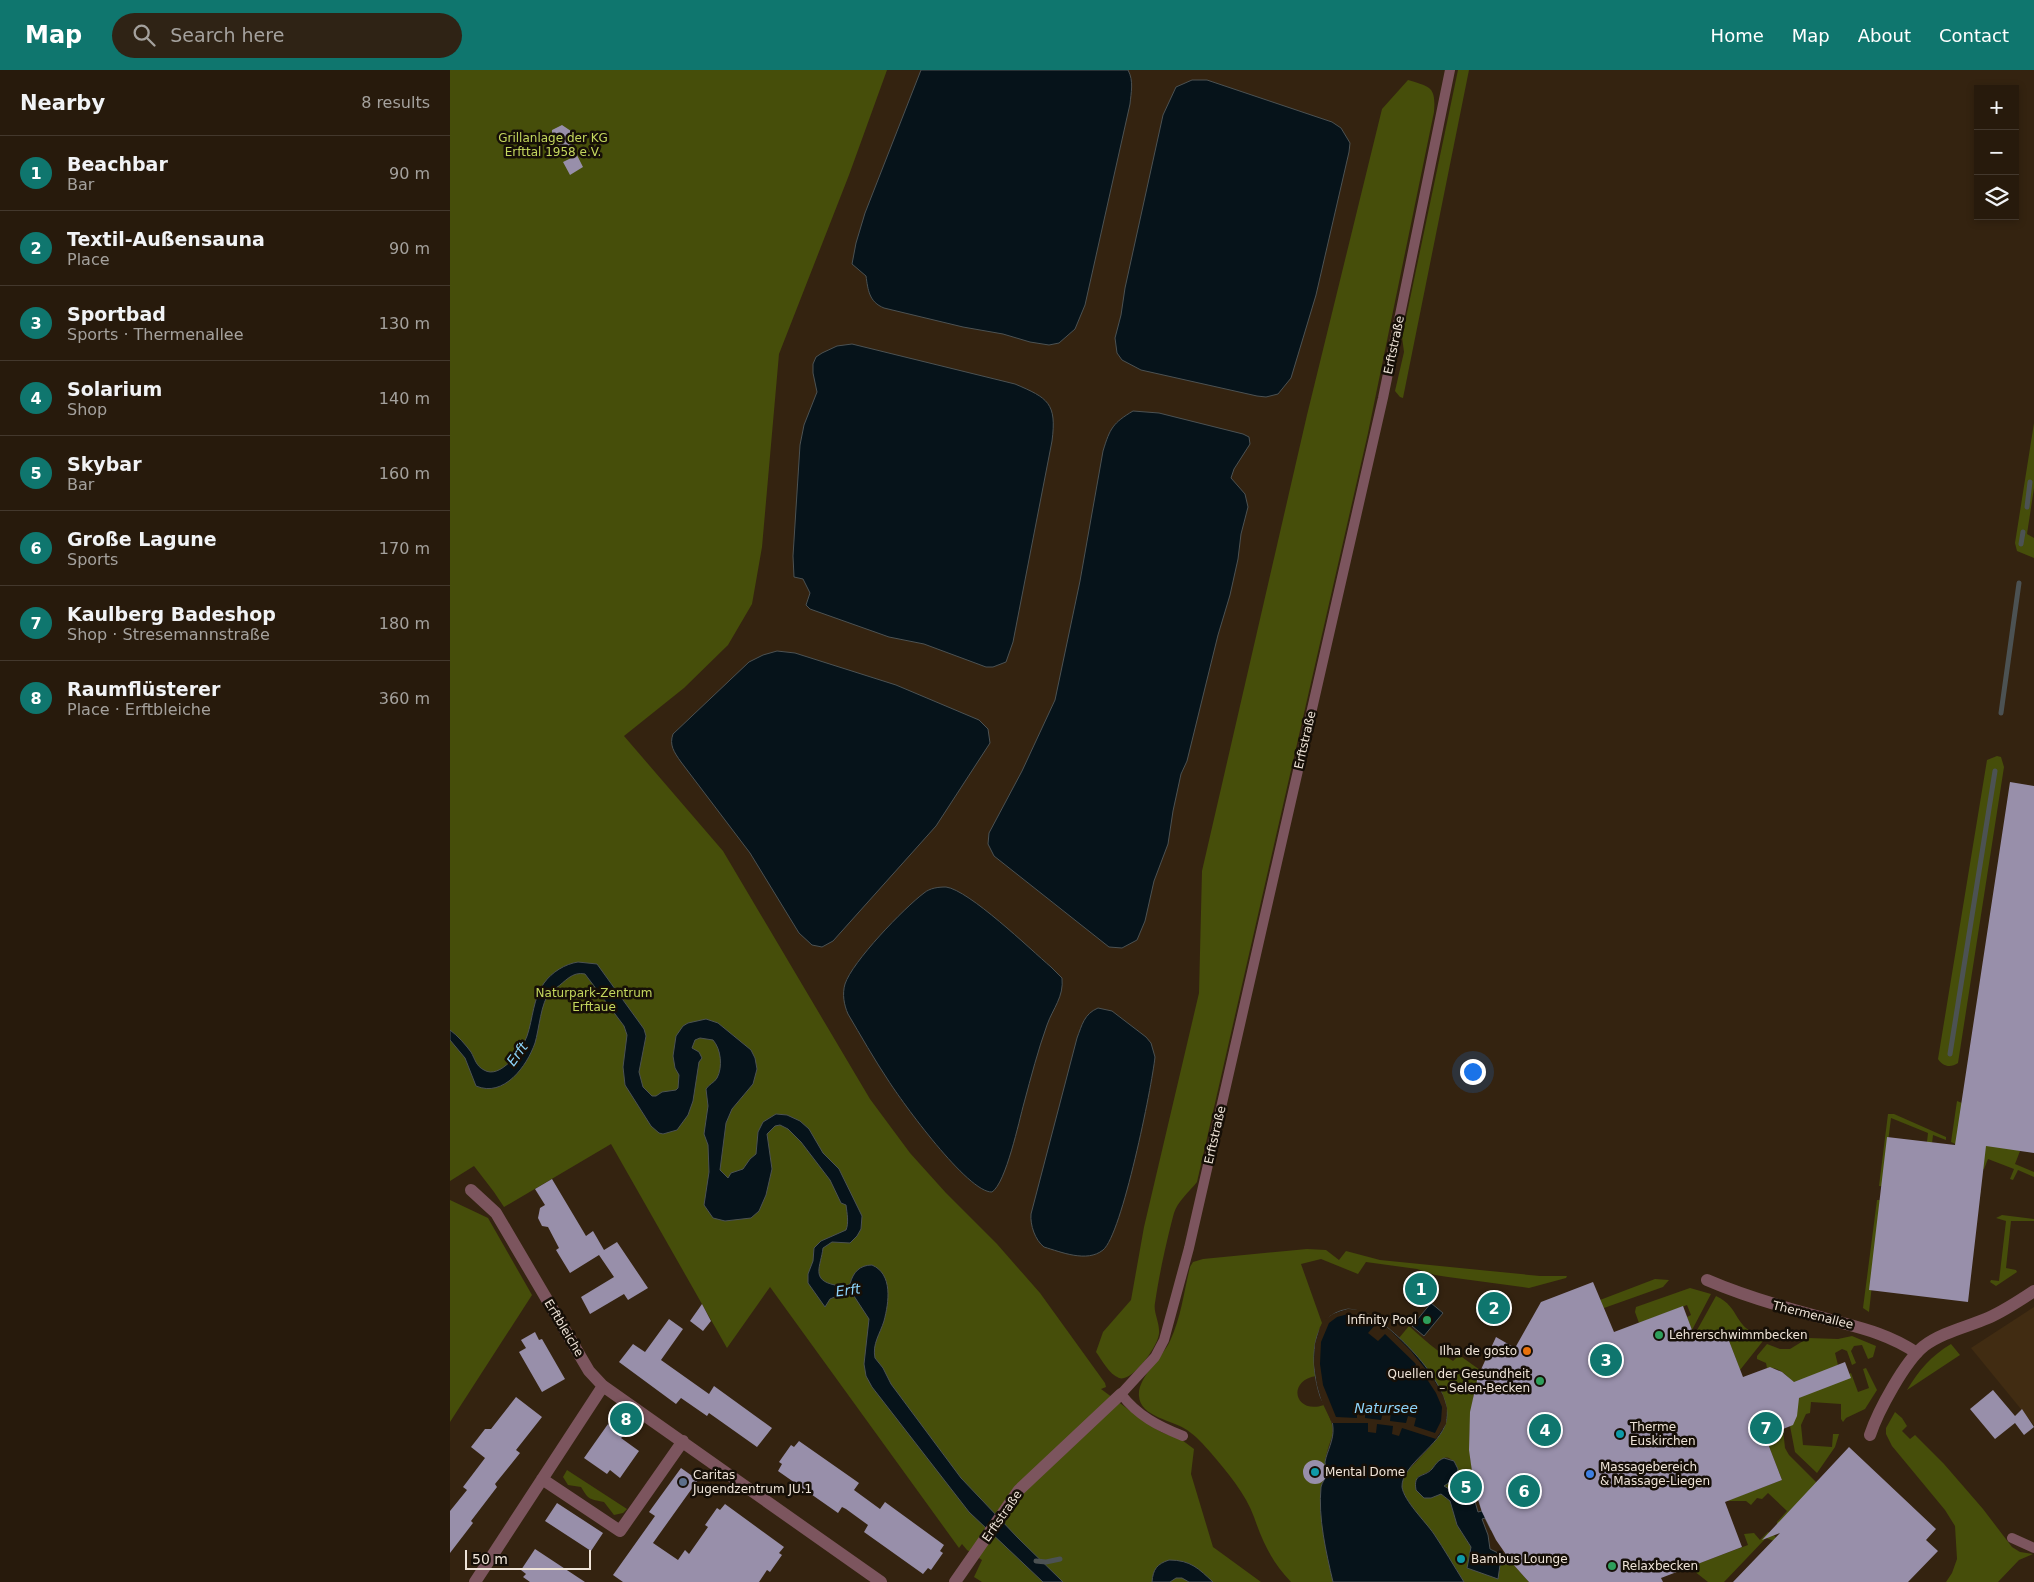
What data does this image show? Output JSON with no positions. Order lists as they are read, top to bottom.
{
  "streets": {
    "street": ["Erftstraße", "Thermenallee", "Erftbleiche"]
  },
  "water": ["Erft", "Natursee"],
  "parks": ["Grillanlage der KG Erfttal 1958 e.V.", "Naturpark-Zentrum Erftaue"],
  "places": [
    "Infinity Pool",
    "Lehrerschwimmbecken",
    "Ilha de gosto",
    "Quellen der Gesundheit – Selen-Becken",
    "Therme Euskirchen",
    "Mental Dome",
    "Massagebereich & Massage-Liegen",
    "Caritas Jugendzentrum JU.1",
    "Bambus Lounge",
    "Relaxbecken"
  ],
  "scale_bar": "50 m",
  "page": {
    "header": "Map",
    "search": "Search here",
    "nav": [
      "Home",
      "Map",
      "About",
      "Contact"
    ],
    "heading": ["Nearby", "8 results"],
    "map_buttons": ["+", "−"],
    "list": [
      {
        "mark": "1",
        "name": "Beachbar",
        "note": "Bar",
        "value": "90 m"
      },
      {
        "mark": "2",
        "name": "Textil-Außensauna",
        "note": "Place",
        "value": "90 m"
      },
      {
        "mark": "3",
        "name": "Sportbad",
        "note": "Sports · Thermenallee",
        "value": "130 m"
      },
      {
        "mark": "4",
        "name": "Solarium",
        "note": "Shop",
        "value": "140 m"
      },
      {
        "mark": "5",
        "name": "Skybar",
        "note": "Bar",
        "value": "160 m"
      },
      {
        "mark": "6",
        "name": "Große Lagune",
        "note": "Sports",
        "value": "170 m"
      },
      {
        "mark": "7",
        "name": "Kaulberg Badeshop",
        "note": "Shop · Stresemannstraße",
        "value": "180 m"
      },
      {
        "mark": "8",
        "name": "Raumflüsterer",
        "note": "Place · Erftbleiche",
        "value": "360 m"
      }
    ],
    "pins": [
      "1",
      "2",
      "3",
      "8",
      "7",
      "4",
      "5",
      "6"
    ],
    "scale": "50 m"
  }
}
